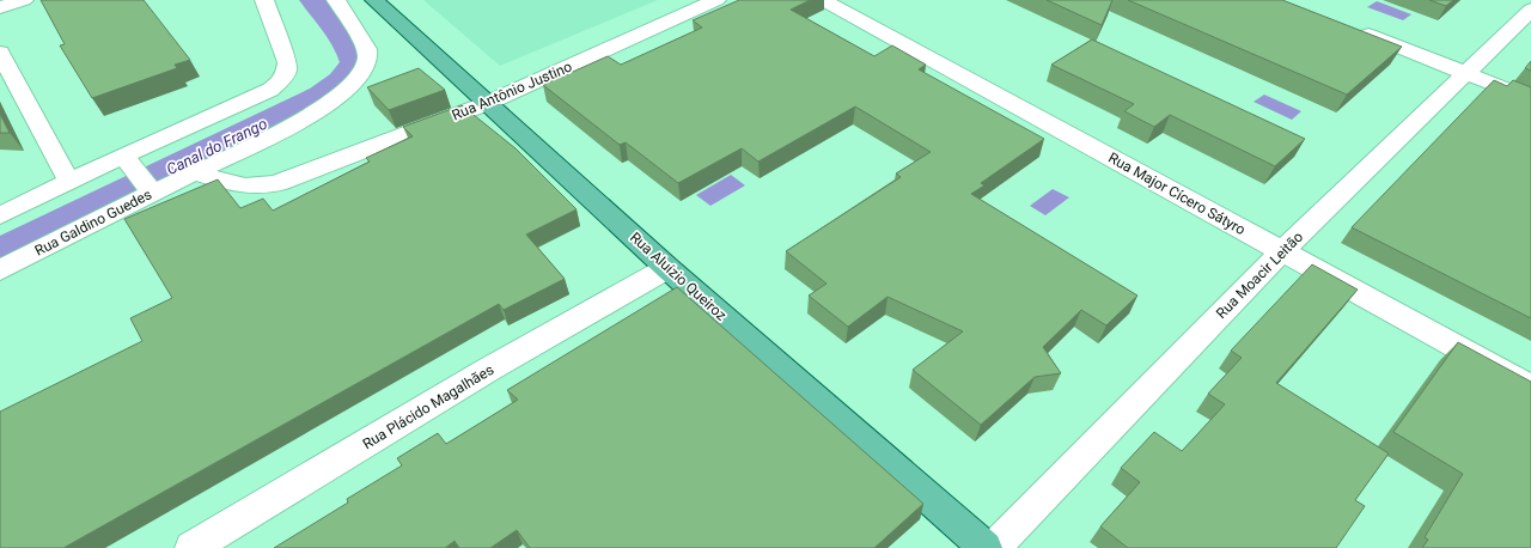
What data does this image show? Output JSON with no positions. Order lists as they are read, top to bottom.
{
  "streets": {
    "main road": ["Rua Aluízio Queiroz"],
    "street": [
      "Rua Antônio Justino",
      "Rua Major Cícero Sátyro",
      "Rua Galdino Guedes",
      "Rua Moacir Leitão",
      "Rua Plácido Magalhães"
    ]
  },
  "crossings": [
    ["Rua Antônio Justino", "Rua Galdino Guedes"],
    ["Rua Antônio Justino", "Rua Aluízio Queiroz"],
    ["Rua Major Cícero Sátyro", "Rua Moacir Leitão"],
    ["Rua Aluízio Queiroz", "Rua Plácido Magalhães"]
  ],
  "water": ["Canal do Frango"]
}
